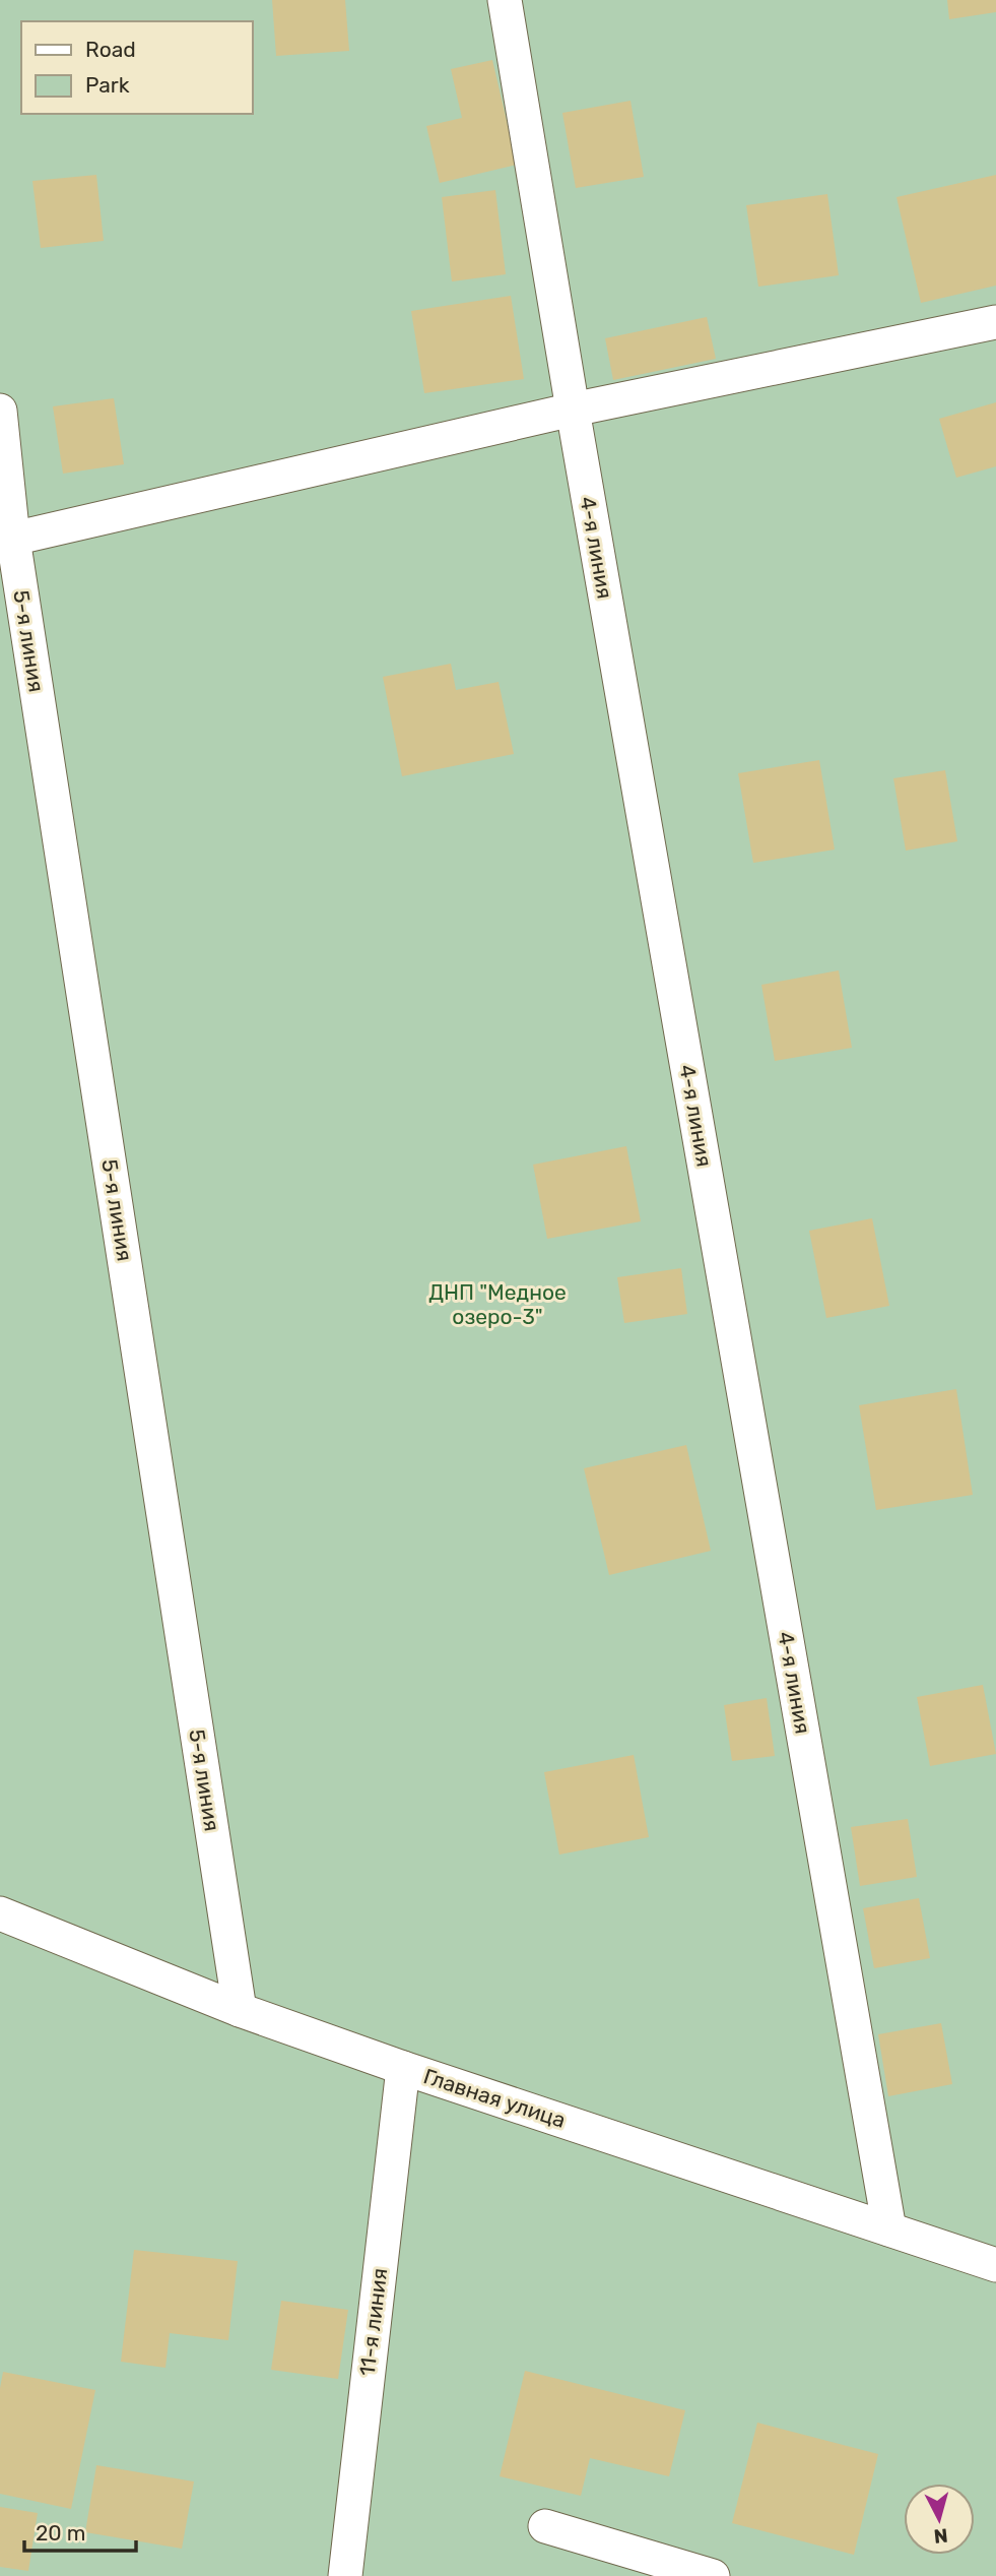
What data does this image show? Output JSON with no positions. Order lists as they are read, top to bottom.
{
  "streets": {
    "street": [
      "4-я линия",
      "5-я линия",
      "Главная улица",
      "11-я линия"
    ]
  },
  "crossings": [
    ["4-я линия", "Главная улица"],
    ["5-я линия", "Главная улица"],
    ["Главная улица", "11-я линия"]
  ],
  "parks": ["ДНП \"Медное озеро-3\""],
  "legend": ["Road", "Park"],
  "scale_bar": "20 m",
  "north": "bottom"
}
